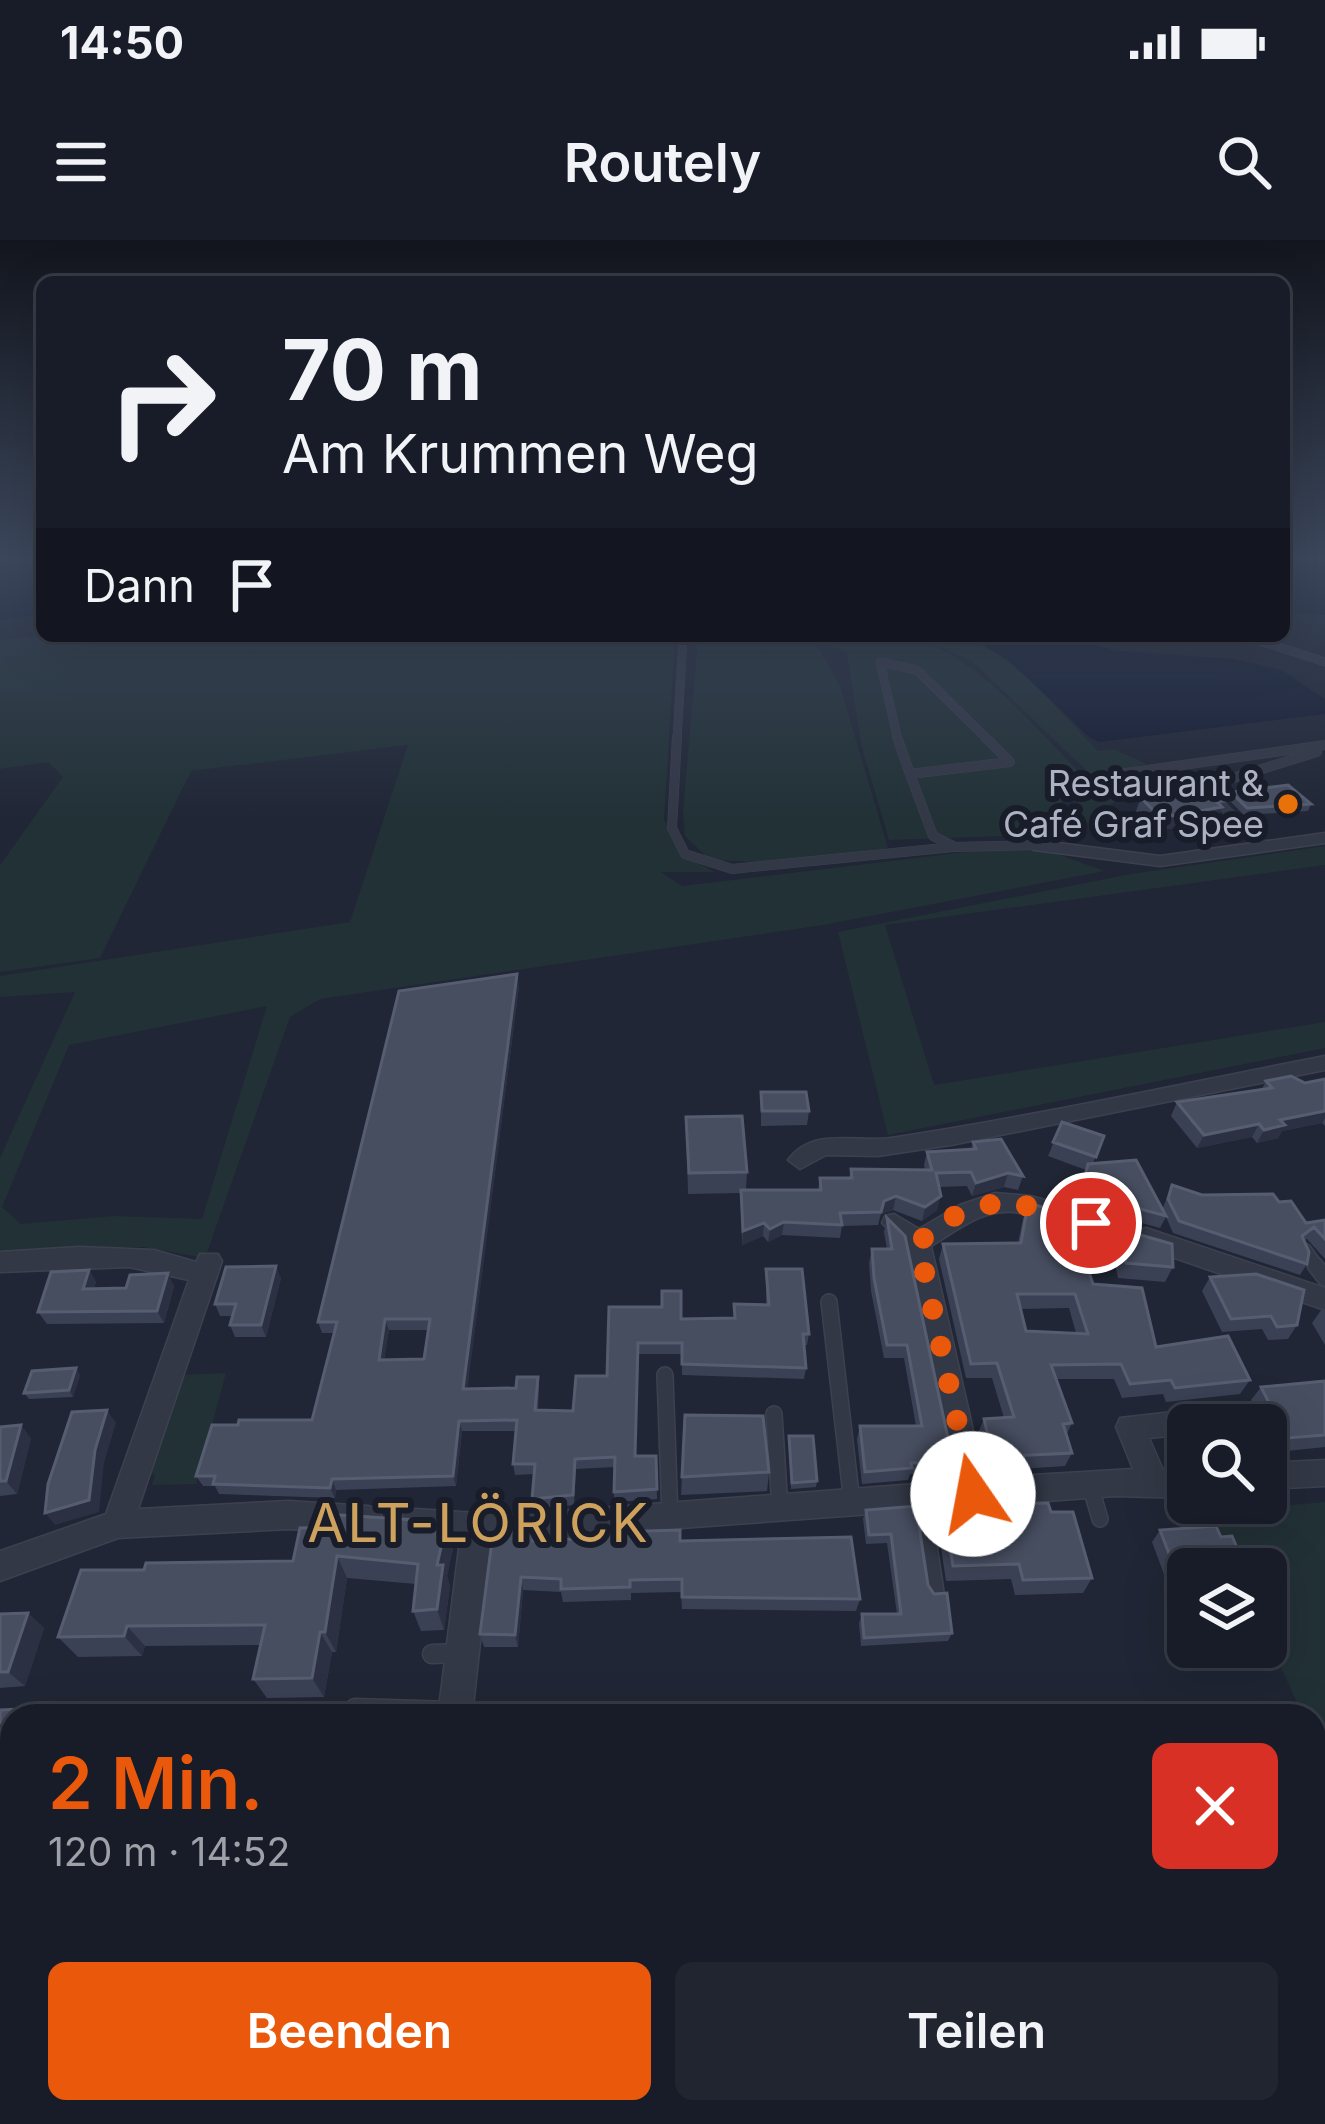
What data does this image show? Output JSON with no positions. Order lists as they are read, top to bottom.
{
  "districts": ["ALT-LÖRICK"],
  "places": ["Restaurant & Café Graf Spee"],
  "page": {
    "status": "14:50",
    "header": "Routely",
    "turn": ["70 m", "Am Krummen Weg"],
    "then": "Dann",
    "heading": ["2 Min.", "120 m · 14:52"],
    "buttons": ["Beenden", "Teilen"]
  }
}
